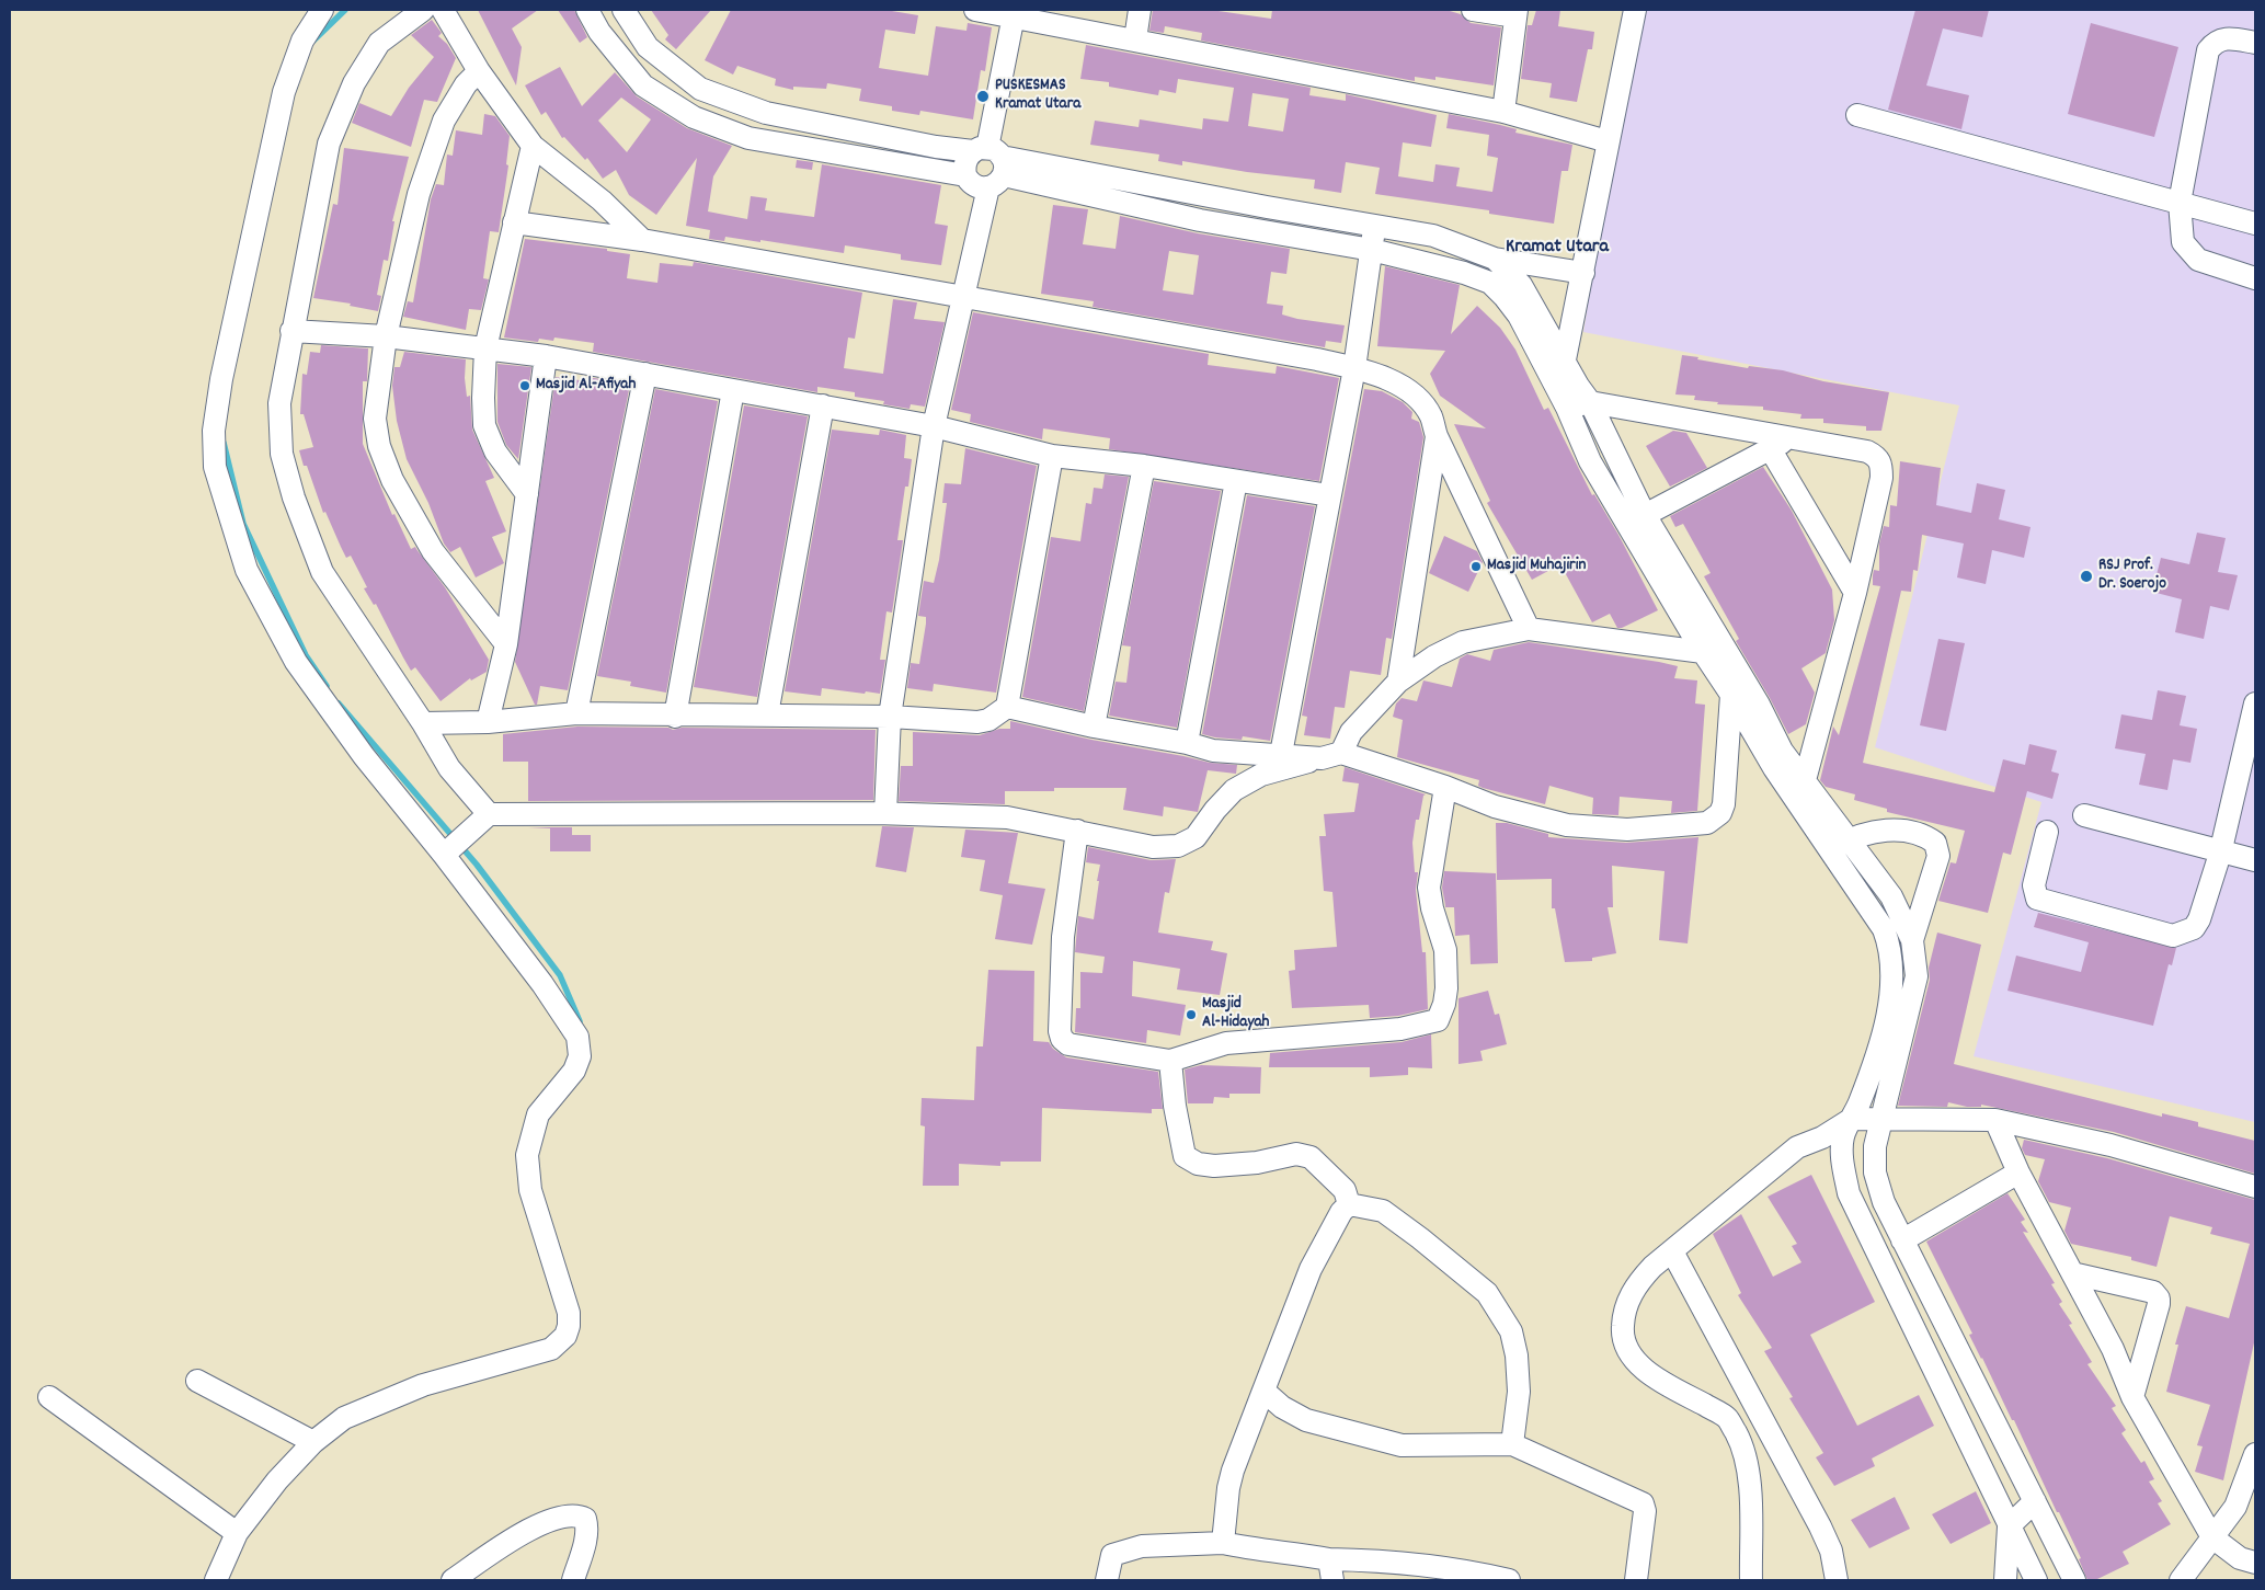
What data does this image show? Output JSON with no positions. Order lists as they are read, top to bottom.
{
  "districts": ["Kramat Utara"],
  "places": [
    "PUSKESMAS Kramat Utara",
    "Masjid Al-Afiyah",
    "Masjid Muhajirin",
    "RSJ Prof. Dr. Soerojo",
    "Masjid Al-Hidayah"
  ]
}
